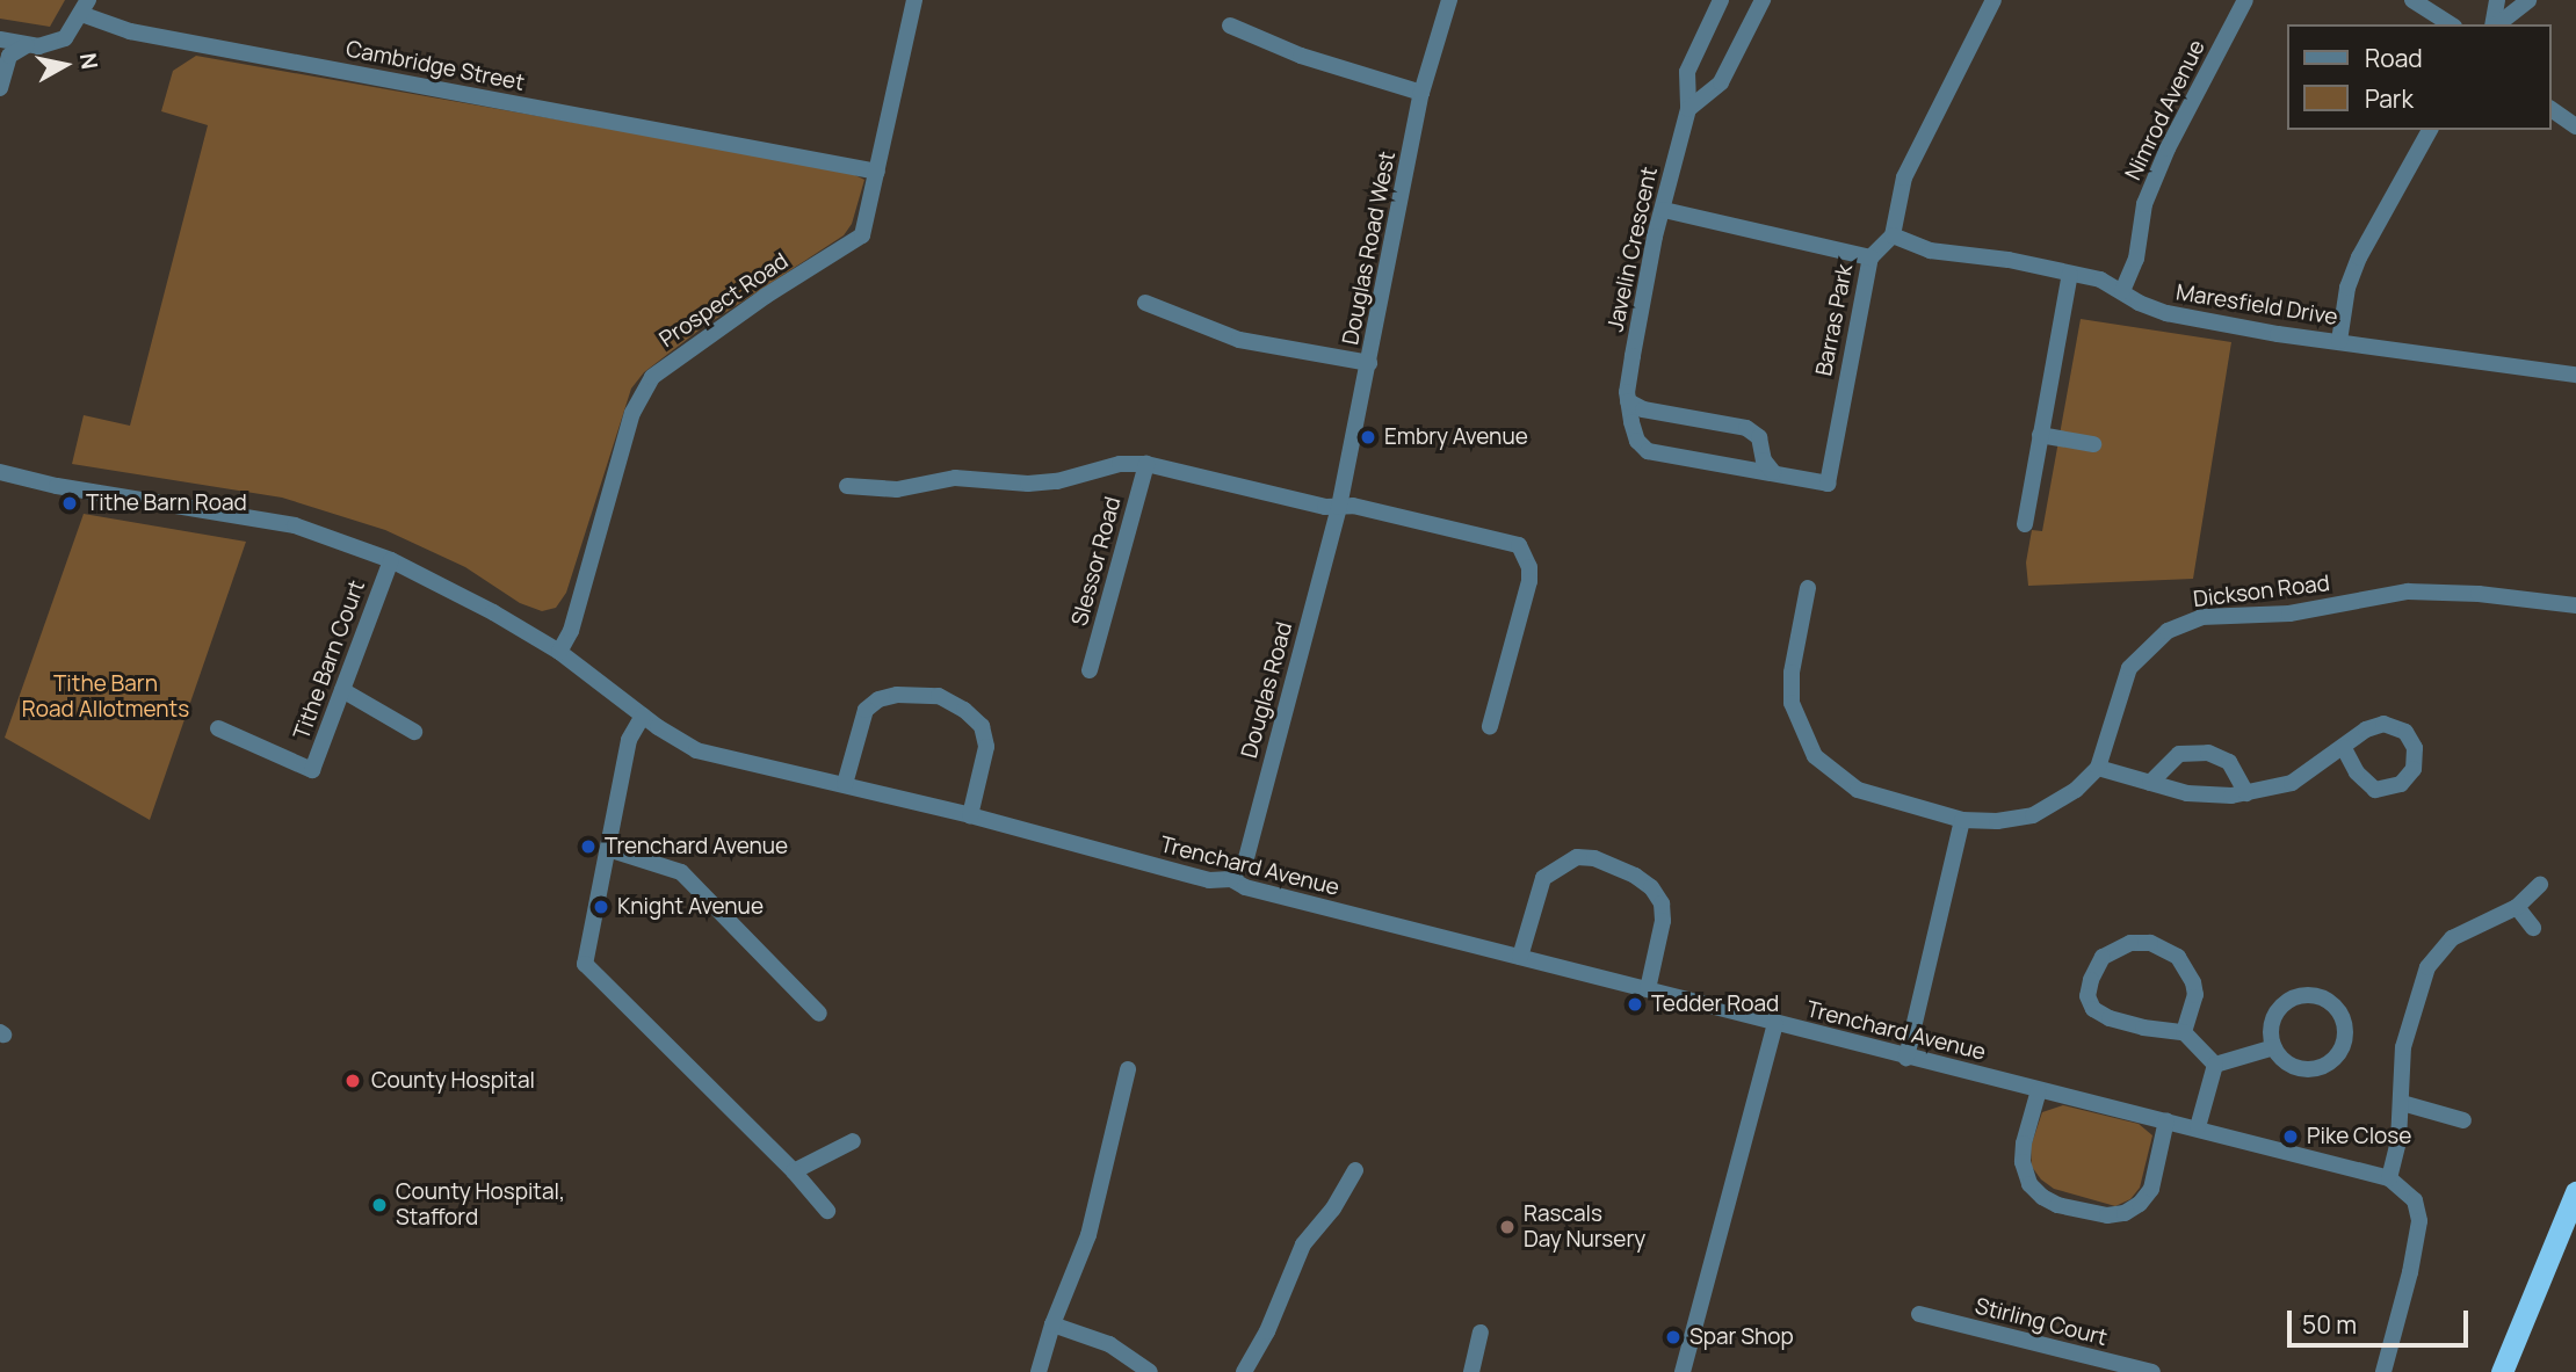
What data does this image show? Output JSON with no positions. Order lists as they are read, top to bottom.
{
  "streets": {
    "street": [
      "Cambridge Street",
      "Nimrod Avenue",
      "Douglas Road West",
      "Javelin Crescent",
      "Prospect Road",
      "Maresfield Drive",
      "Barras Park",
      "Slessor Road",
      "Dickson Road",
      "Tithe Barn Court",
      "Douglas Road",
      "Trenchard Avenue",
      "Stirling Court"
    ]
  },
  "crossings": [
    ["Cambridge Street", "Prospect Road"],
    ["Nimrod Avenue", "Maresfield Drive"],
    ["Douglas Road West", "Slessor Road"],
    ["Douglas Road West", "Douglas Road"],
    ["Javelin Crescent", "Barras Park"],
    ["Prospect Road", "Trenchard Avenue"],
    ["Maresfield Drive", "Barras Park"],
    ["Slessor Road", "Douglas Road"],
    ["Douglas Road", "Trenchard Avenue"]
  ],
  "parks": ["Tithe Barn Road Allotments"],
  "places": [
    "Embry Avenue",
    "Tithe Barn Road",
    "Trenchard Avenue",
    "Knight Avenue",
    "Tedder Road",
    "County Hospital",
    "Pike Close",
    "County Hospital, Stafford",
    "Rascals Day Nursery",
    "Spar Shop"
  ],
  "legend": ["Road", "Park"],
  "scale_bar": "50 m",
  "north": "right"
}
